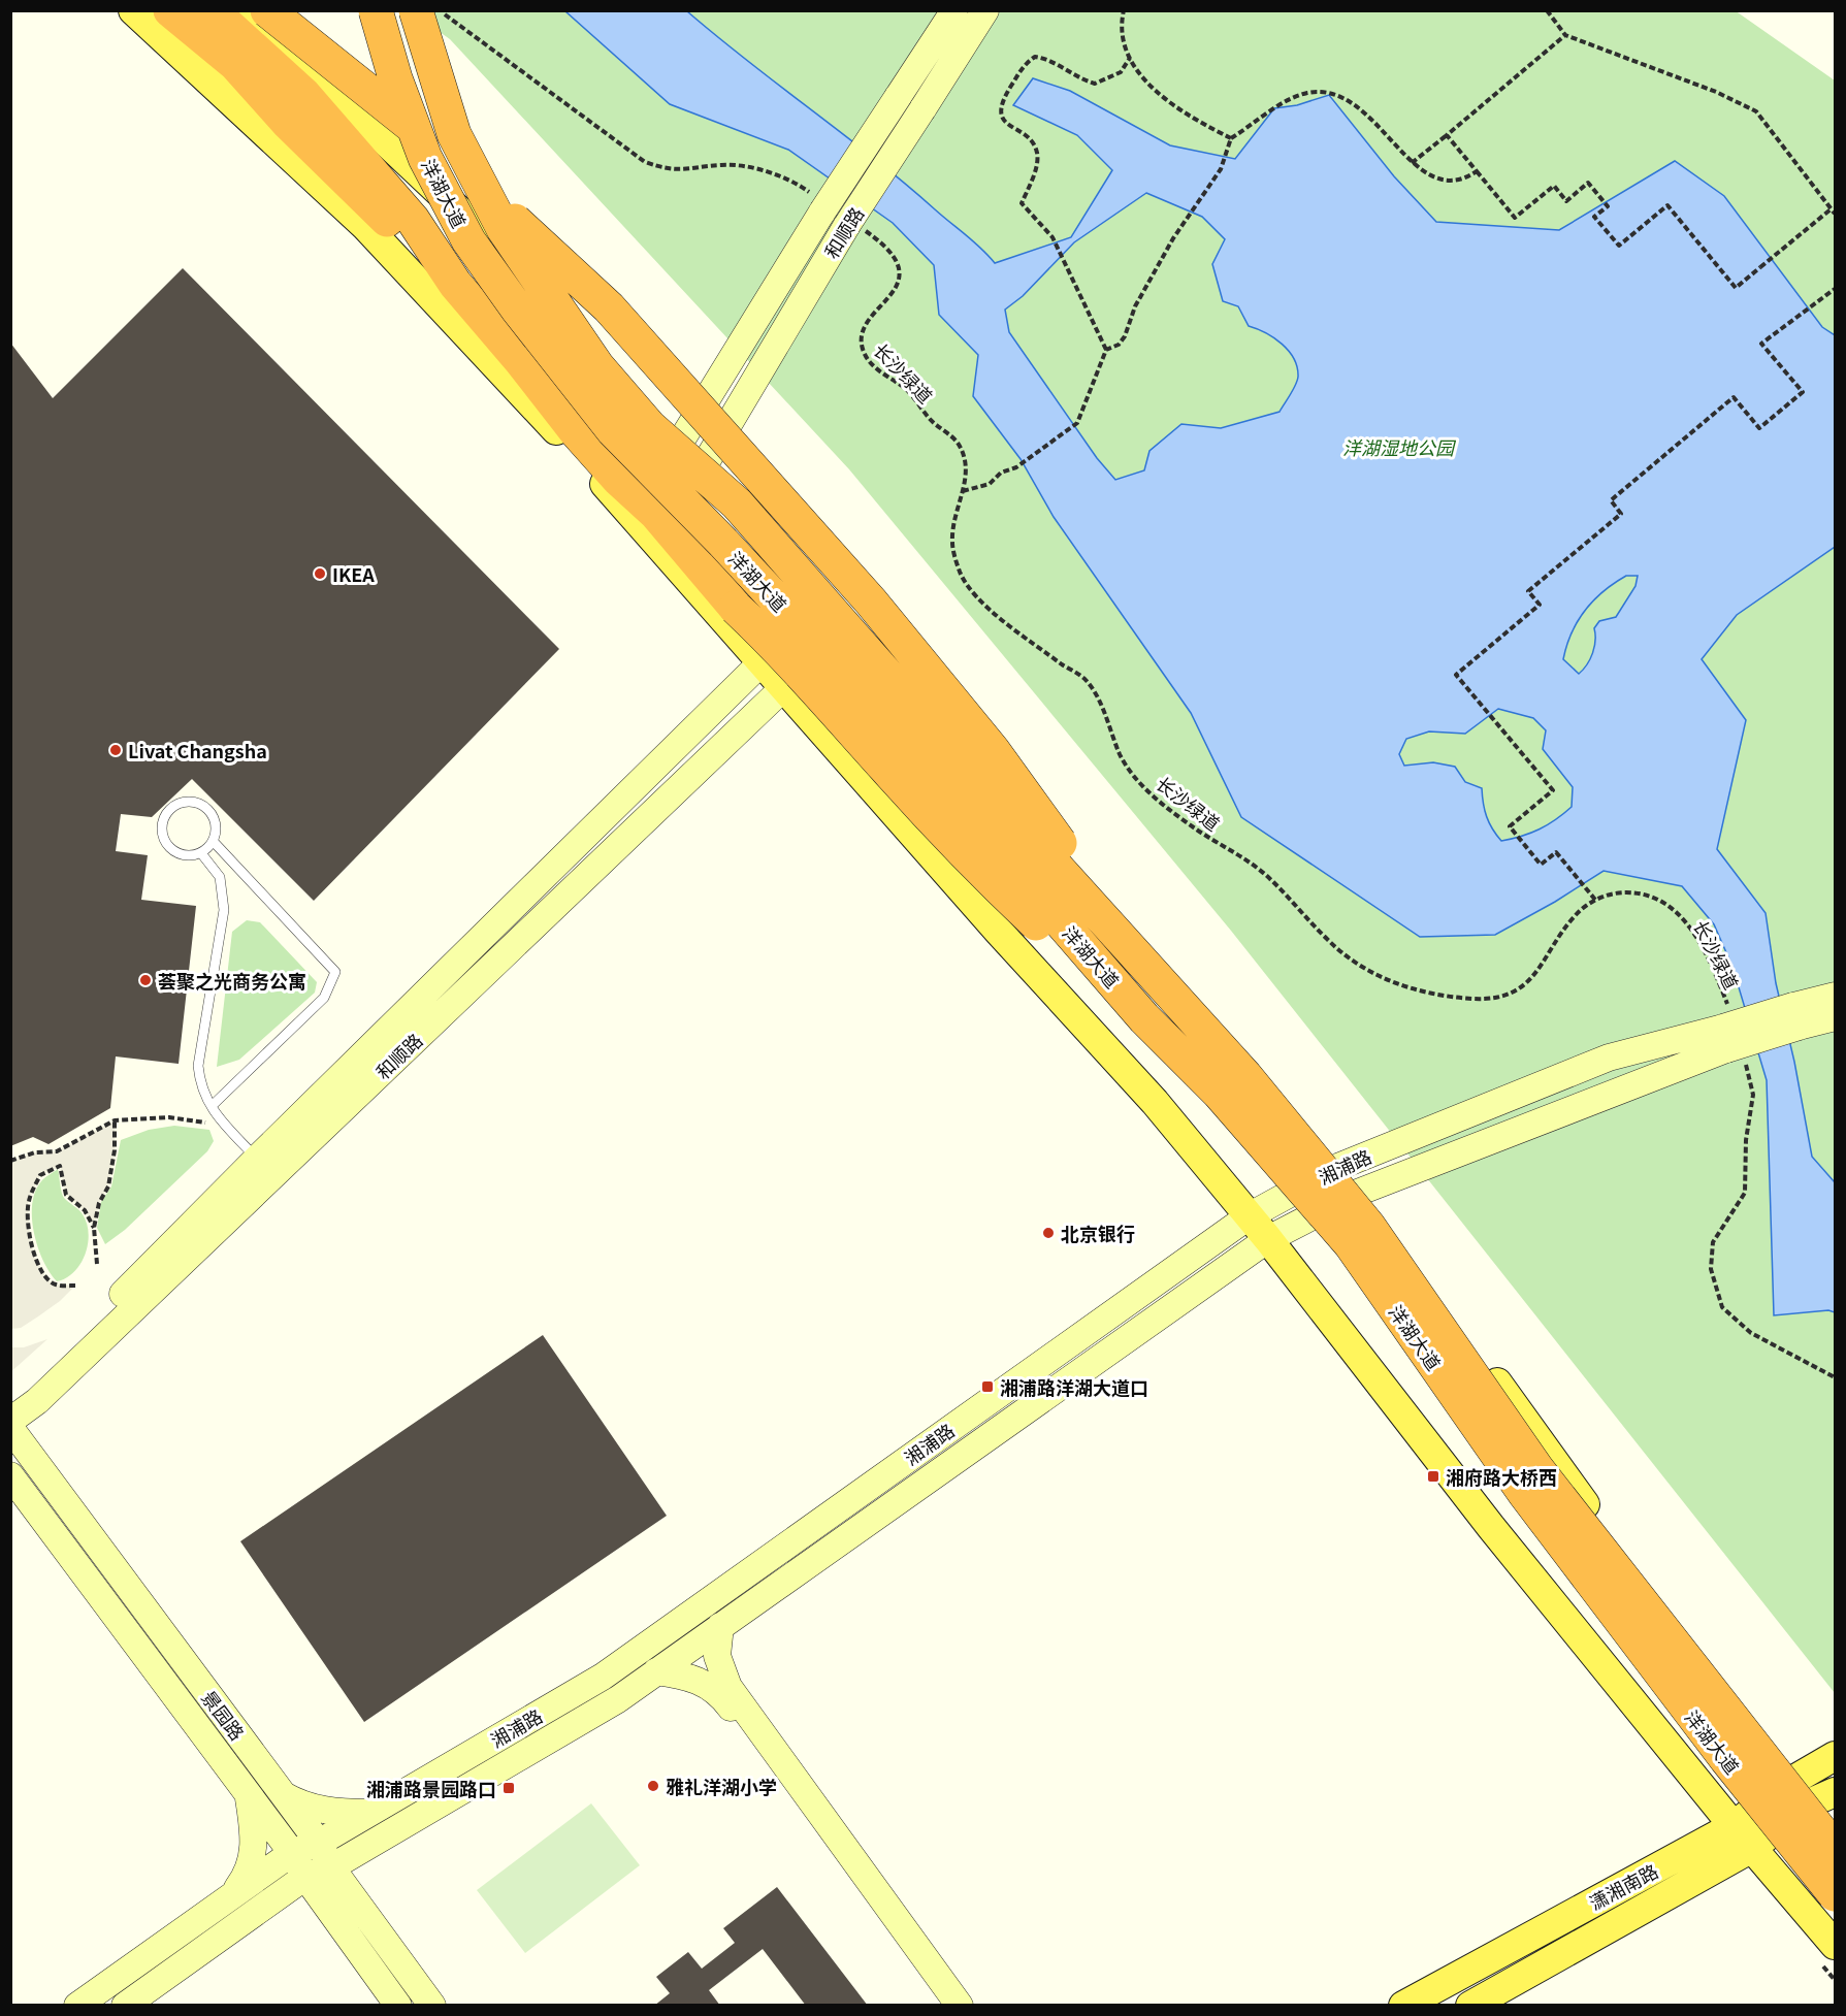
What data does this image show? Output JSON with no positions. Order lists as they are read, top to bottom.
{
  "streets": {
    "highway": ["洋湖大道"],
    "main road": [
      "和顺路",
      "湘浦路",
      "景园路",
      "潇湘南路"
    ],
    "path": ["长沙绿道"]
  },
  "crossings": [
    ["和顺路", "长沙绿道"],
    ["长沙绿道", "湘浦路"],
    ["湘浦路", "景园路"]
  ],
  "parks": ["洋湖湿地公园"],
  "places": {
    "other": [
      "IKEA",
      "Livat Changsha",
      "荟聚之光商务公寓",
      "北京银行",
      "雅礼洋湖小学"
    ],
    "transit": ["湘浦路洋湖大道口", "湘府路大桥西", "湘浦路景园路口"]
  }
}
